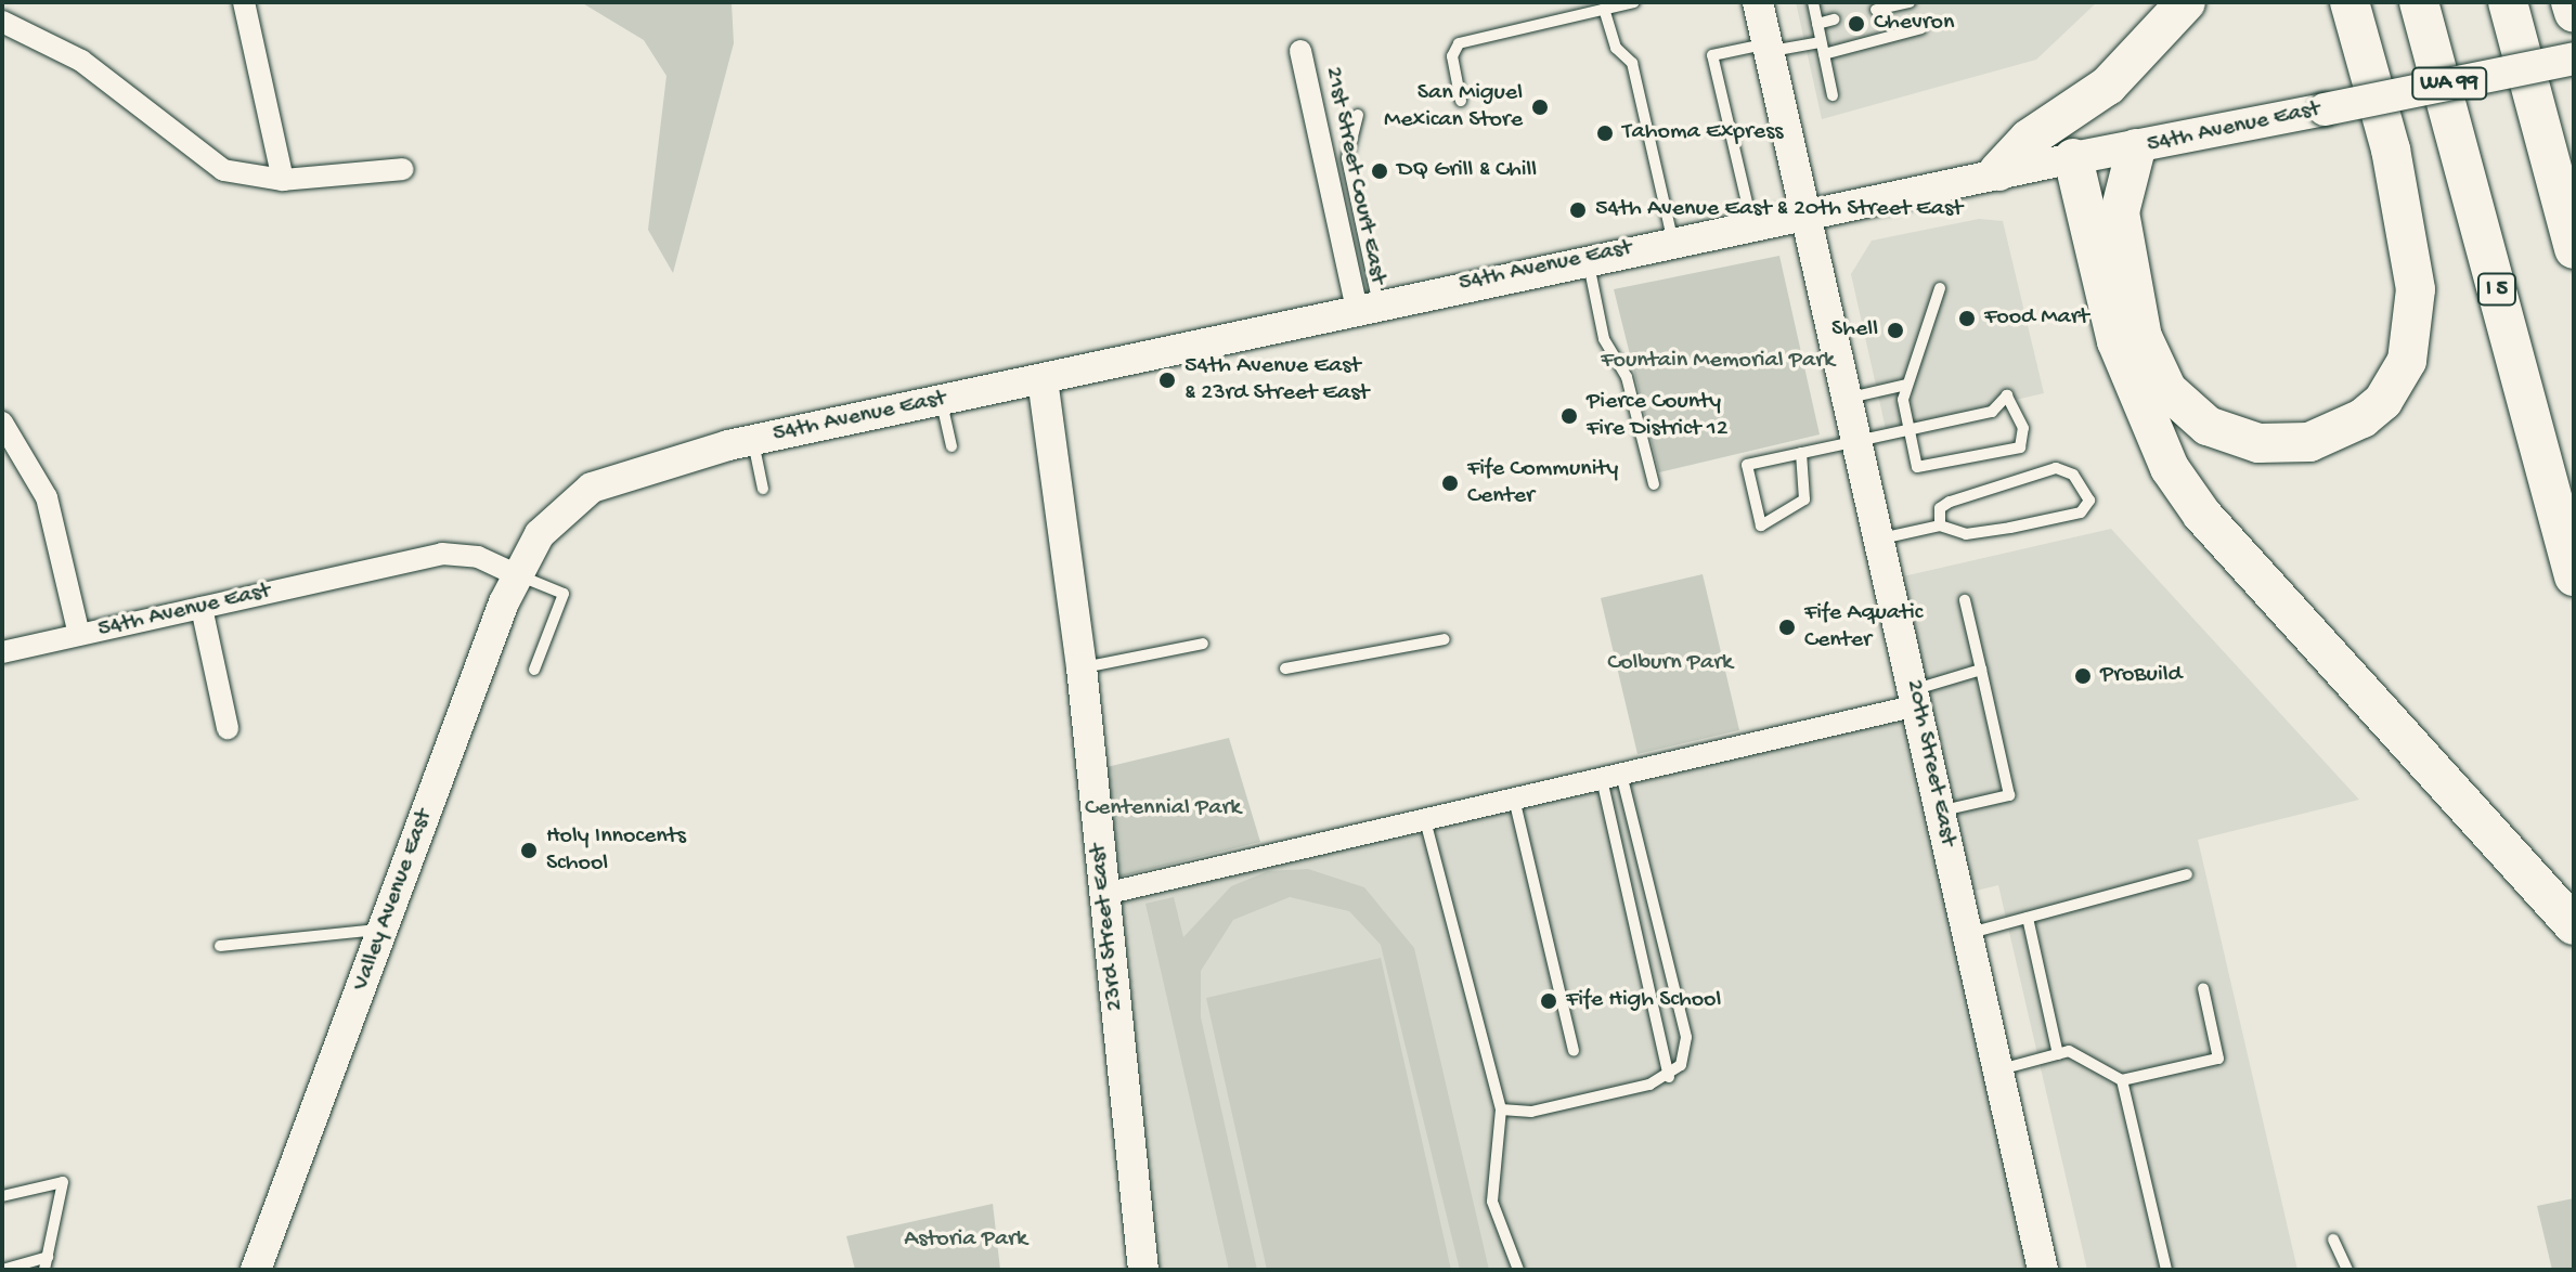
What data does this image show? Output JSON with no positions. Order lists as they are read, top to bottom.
{
  "streets": {
    "highway": ["I 5"],
    "main road": [
      "WA 99",
      "54th Avenue East",
      "20th Street East",
      "Valley Avenue East",
      "23rd Street East"
    ],
    "street": ["21st Street Court East"]
  },
  "crossings": [
    ["54th Avenue East", "21st Street Court East"],
    ["54th Avenue East", "20th Street East"],
    ["54th Avenue East", "Valley Avenue East"],
    ["54th Avenue East", "23rd Street East"]
  ],
  "parks": [
    "Fountain Memorial Park",
    "Colburn Park",
    "Centennial Park",
    "Astoria Park"
  ],
  "places": [
    "Chevron",
    "San Miguel Mexican Store",
    "Tahoma Express",
    "DQ Grill & Chill",
    "54th Avenue East & 20th Street East",
    "Food Mart",
    "Shell",
    "54th Avenue East & 23rd Street East",
    "Pierce County Fire District 12",
    "Fife Community Center",
    "Fife Aquatic Center",
    "ProBuild",
    "Holy Innocents School",
    "Fife High School"
  ]
}
